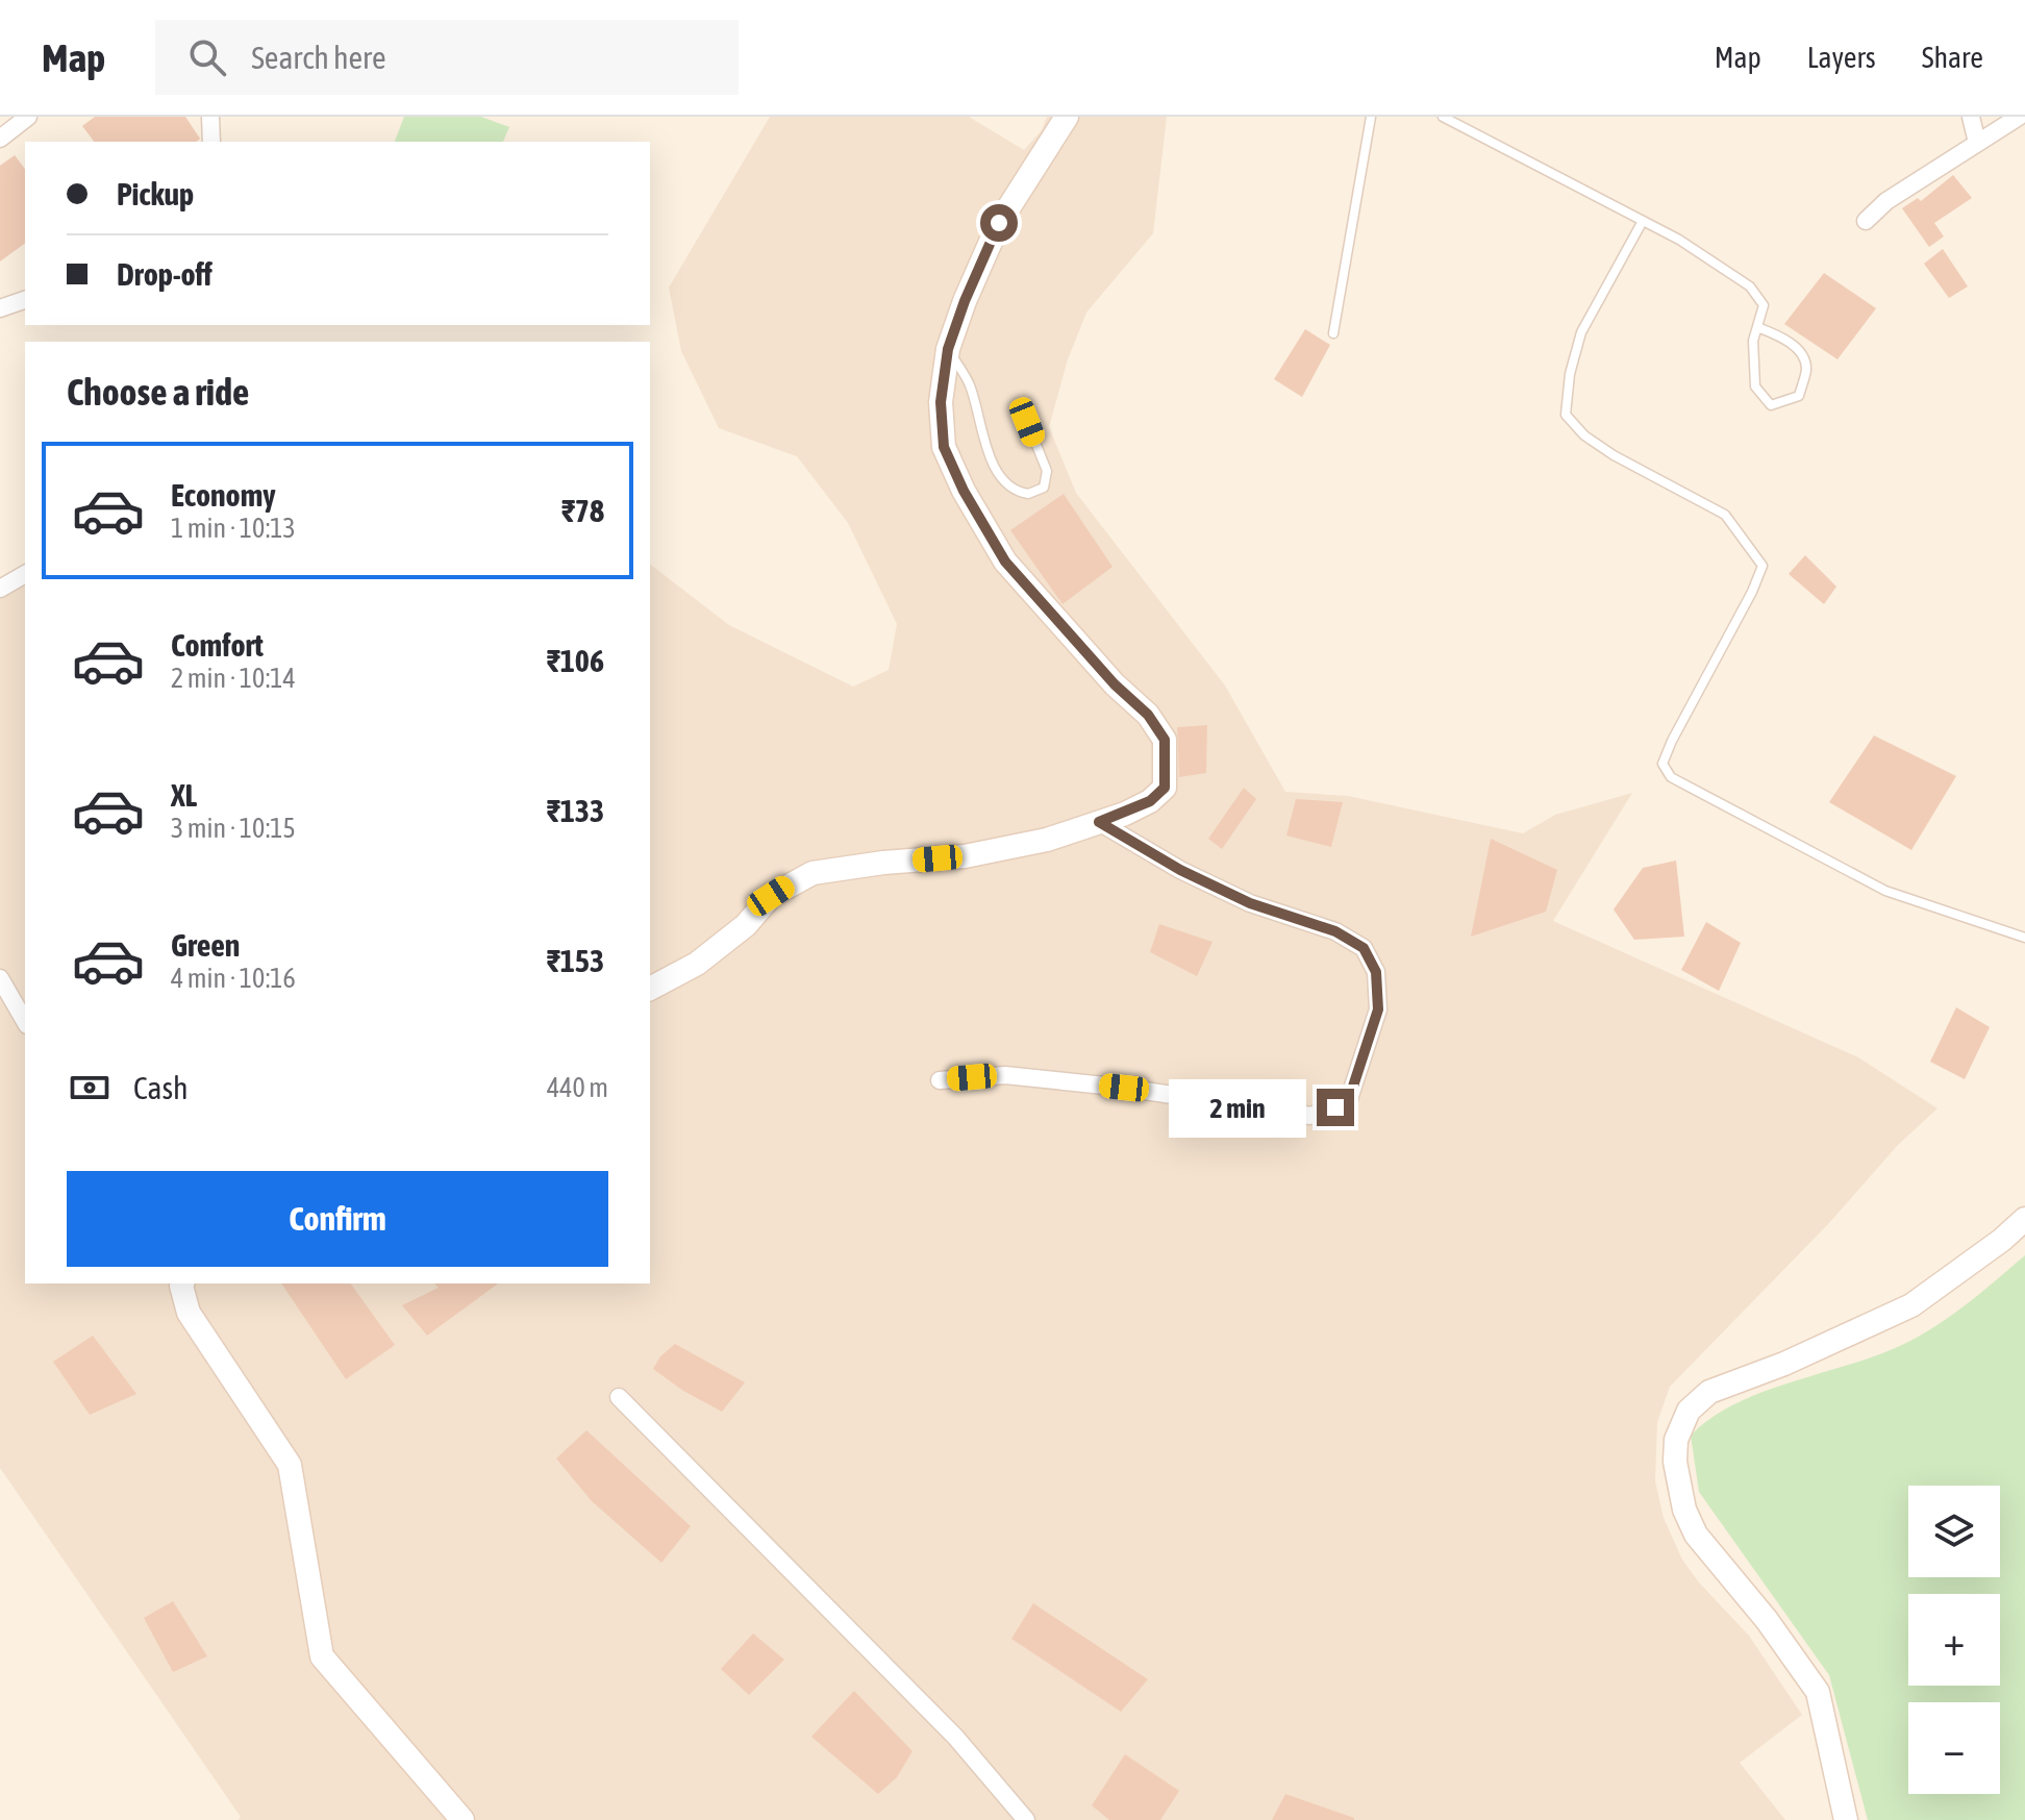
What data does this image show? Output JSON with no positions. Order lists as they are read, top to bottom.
{
  "page": {
    "header": "Map",
    "search": "Search here",
    "nav": ["Map", "Layers", "Share"],
    "banner": ["Pickup", "Drop-off"],
    "heading": "Choose a ride",
    "list": [
      {
        "name": "Economy",
        "note": "1 min · 10:13",
        "value": "₹78"
      },
      {
        "name": "Comfort",
        "note": "2 min · 10:14",
        "value": "₹106"
      },
      {
        "name": "XL",
        "note": "3 min · 10:15",
        "value": "₹133"
      },
      {
        "name": "Green",
        "note": "4 min · 10:16",
        "value": "₹153"
      }
    ],
    "pay": ["Cash", "440 m"],
    "bubble": "2 min",
    "buttons": "Confirm",
    "map_buttons": ["+", "−"]
  }
}
